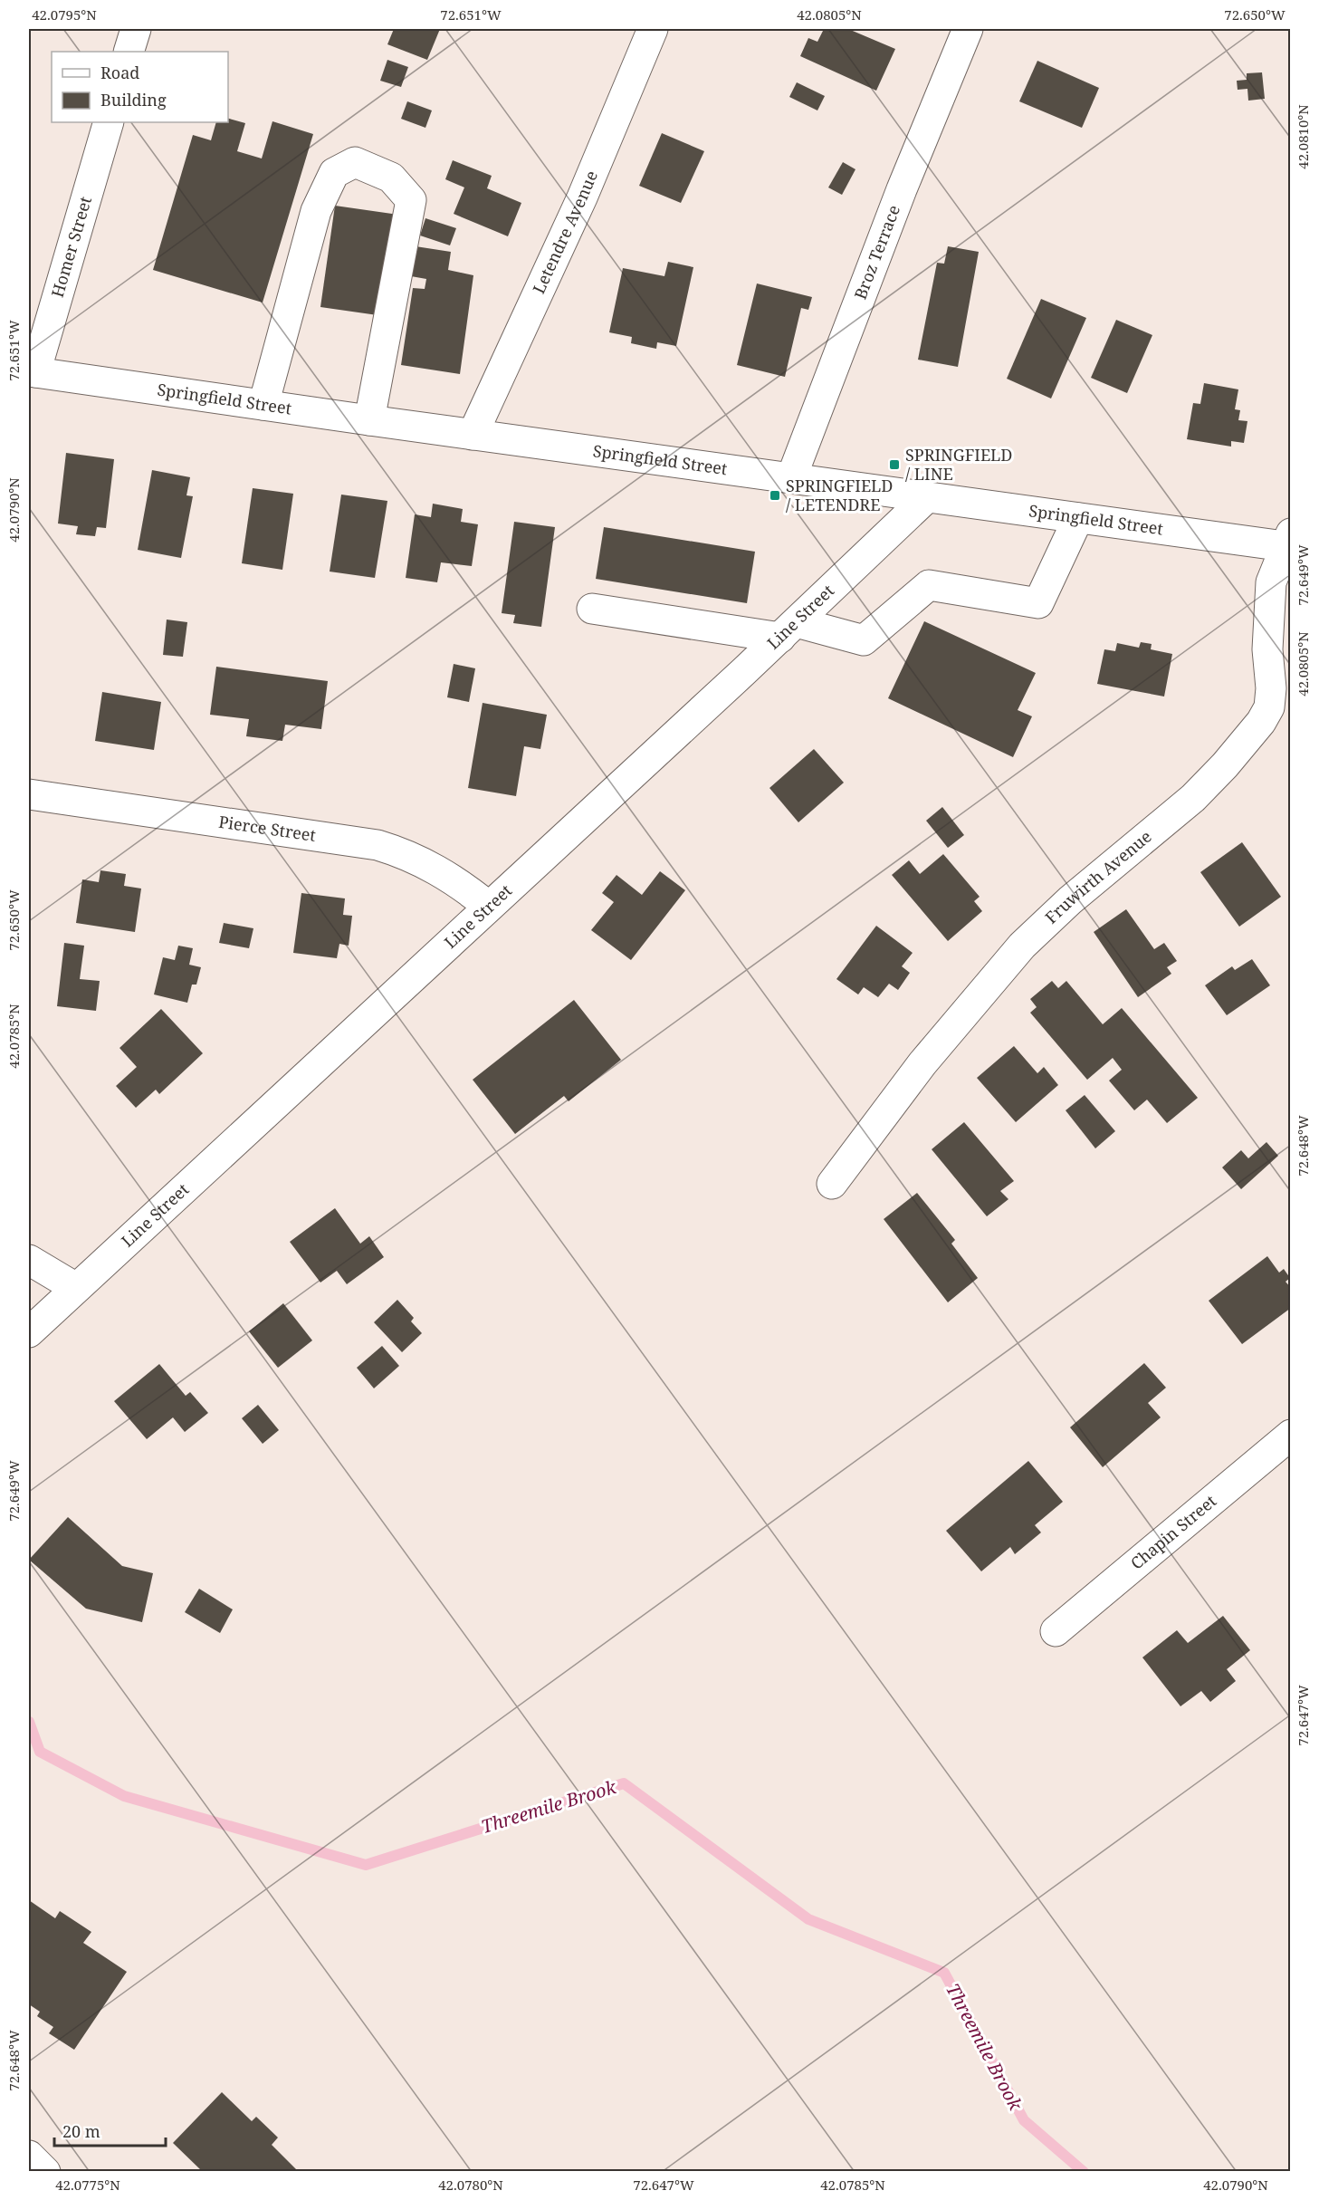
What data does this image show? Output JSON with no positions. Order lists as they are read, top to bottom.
{
  "streets": {
    "street": [
      "Letendre Avenue",
      "Homer Street",
      "Broz Terrace",
      "Springfield Street",
      "Line Street",
      "Pierce Street",
      "Fruwirth Avenue",
      "Chapin Street"
    ]
  },
  "crossings": [
    ["Letendre Avenue", "Springfield Street"],
    ["Homer Street", "Springfield Street"],
    ["Broz Terrace", "Springfield Street"],
    ["Springfield Street", "Line Street"],
    ["Springfield Street", "Fruwirth Avenue"],
    ["Line Street", "Pierce Street"]
  ],
  "water": ["Threemile Brook"],
  "places": {
    "transit": ["SPRINGFIELD / LINE", "SPRINGFIELD / LETENDRE"]
  },
  "legend": ["Road", "Building"],
  "scale_bar": "20 m",
  "coordinates": [
    "42.0795°N",
    "72.651°W",
    "42.0805°N",
    "72.650°W",
    "42.0810°N",
    "42.0790°N",
    "72.649°W",
    "42.0785°N",
    "72.648°W",
    "72.647°W",
    "42.0775°N",
    "42.0780°N"
  ]
}
